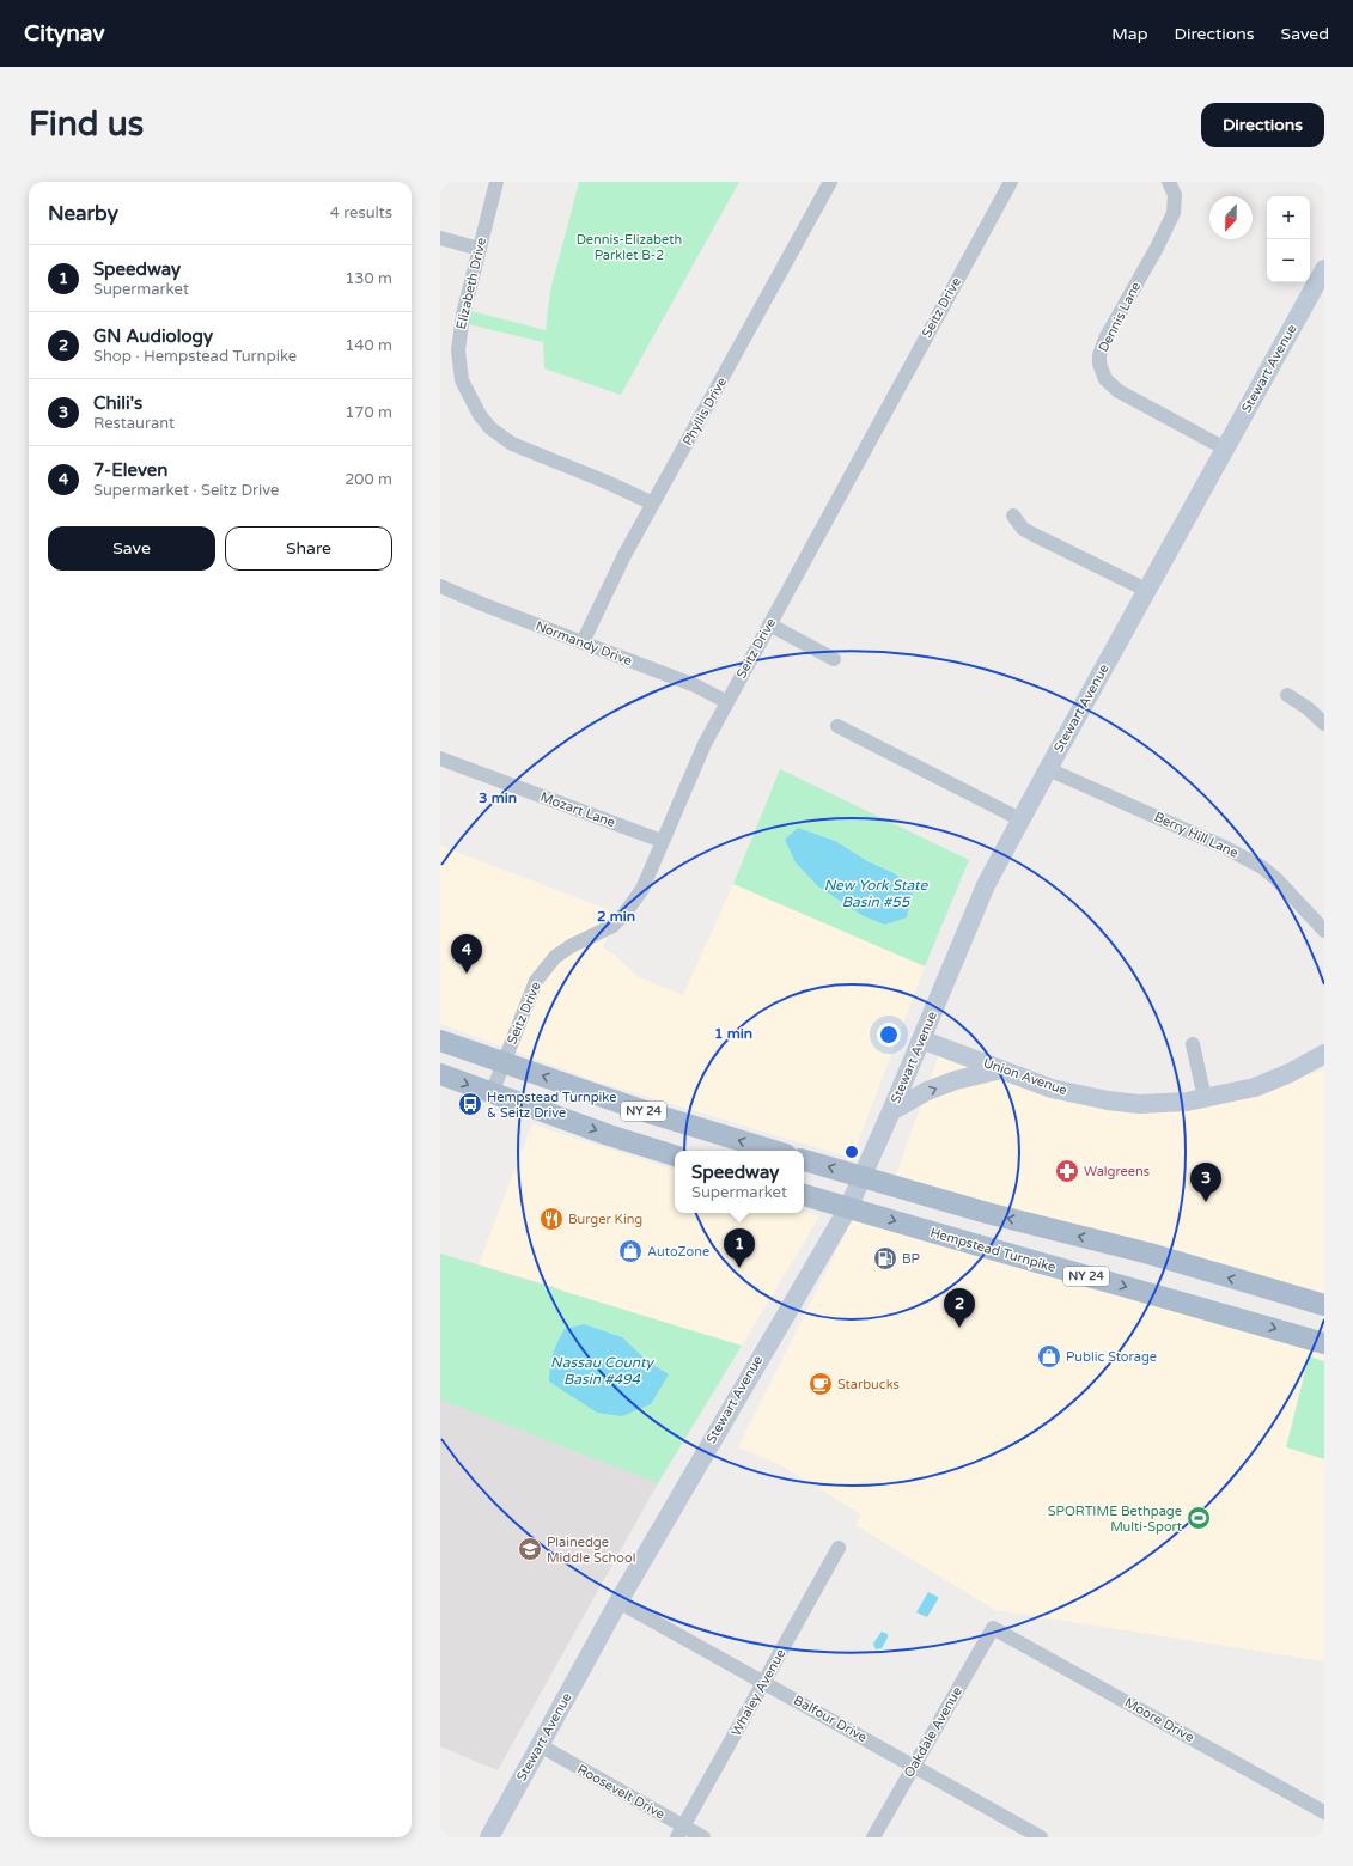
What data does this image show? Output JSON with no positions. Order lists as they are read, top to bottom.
{
  "streets": {
    "main road": [
      "Stewart Avenue",
      "Union Avenue",
      "NY 24",
      "Hempstead Turnpike"
    ],
    "street": [
      "Elizabeth Drive",
      "Seitz Drive",
      "Dennis Lane",
      "Phyllis Drive",
      "Normandy Drive",
      "Mozart Lane",
      "Berry Hill Lane",
      "Whaley Avenue",
      "Balfour Drive",
      "Moore Drive",
      "Oakdale Avenue",
      "Roosevelt Drive"
    ]
  },
  "crossings": [
    ["Elizabeth Drive", "Phyllis Drive"],
    ["Seitz Drive", "Normandy Drive"],
    ["Seitz Drive", "Mozart Lane"],
    ["Seitz Drive", "NY 24"],
    ["Dennis Lane", "Stewart Avenue"],
    ["Stewart Avenue", "Berry Hill Lane"],
    ["Stewart Avenue", "Union Avenue"],
    ["Stewart Avenue", "Hempstead Turnpike"],
    ["Stewart Avenue", "Balfour Drive"],
    ["Stewart Avenue", "Roosevelt Drive"],
    ["Phyllis Drive", "Normandy Drive"],
    ["Whaley Avenue", "Balfour Drive"],
    ["Whaley Avenue", "Roosevelt Drive"],
    ["Balfour Drive", "Oakdale Avenue"],
    ["Moore Drive", "Oakdale Avenue"]
  ],
  "water": ["New York State Basin #55", "Nassau County Basin #494"],
  "parks": ["Dennis-Elizabeth Parklet B-2"],
  "places": {
    "bus stop": ["Hempstead Turnpike & Seitz Drive"],
    "pharmacy": ["Walgreens"],
    "restaurant": ["Burger King"],
    "shop": ["AutoZone", "Public Storage"],
    "fuel station": ["BP"],
    "cafe": ["Starbucks"],
    "sports": ["SPORTIME Bethpage Multi-Sport"],
    "school or university": ["Plainedge Middle School"]
  },
  "north": "bottom",
  "page": {
    "header": "Citynav",
    "nav": ["Map", "Directions", "Saved"],
    "buttons": [
      "Directions",
      ["Save", "Share"]
    ],
    "title": "Find us",
    "heading": ["Nearby", "4 results"],
    "map_buttons": ["+", "−"],
    "list": [
      {
        "mark": "1",
        "name": "Speedway",
        "note": "Supermarket",
        "value": "130 m"
      },
      {
        "mark": "2",
        "name": "GN Audiology",
        "note": "Shop · Hempstead Turnpike",
        "value": "140 m"
      },
      {
        "mark": "3",
        "name": "Chili's",
        "note": "Restaurant",
        "value": "170 m"
      },
      {
        "mark": "4",
        "name": "7-Eleven",
        "note": "Supermarket · Seitz Drive",
        "value": "200 m"
      }
    ],
    "pins": [
      "4",
      "3",
      "1",
      "2"
    ],
    "popup": ["Speedway", "Supermarket"]
  },
  "rings": ["3 min", "2 min", "1 min"]
}
